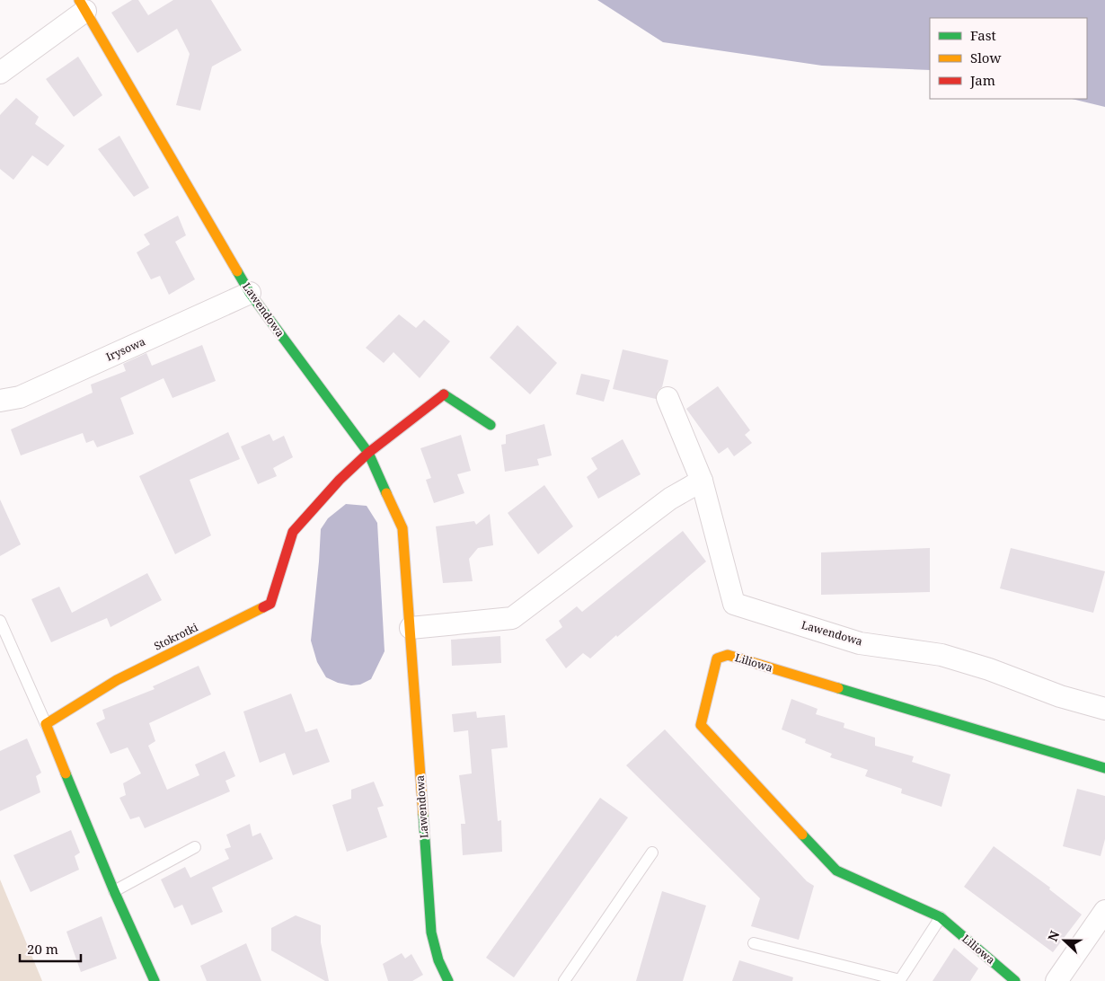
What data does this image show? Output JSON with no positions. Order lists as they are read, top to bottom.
{
  "streets": {
    "street": [
      "Lawendowa",
      "Irysowa",
      "Stokrotki",
      "Liliowa"
    ]
  },
  "crossings": [
    ["Lawendowa", "Irysowa"],
    ["Lawendowa", "Stokrotki"]
  ],
  "legend": ["Fast", "Slow", "Jam"],
  "scale_bar": "20 m",
  "north": "left"
}
